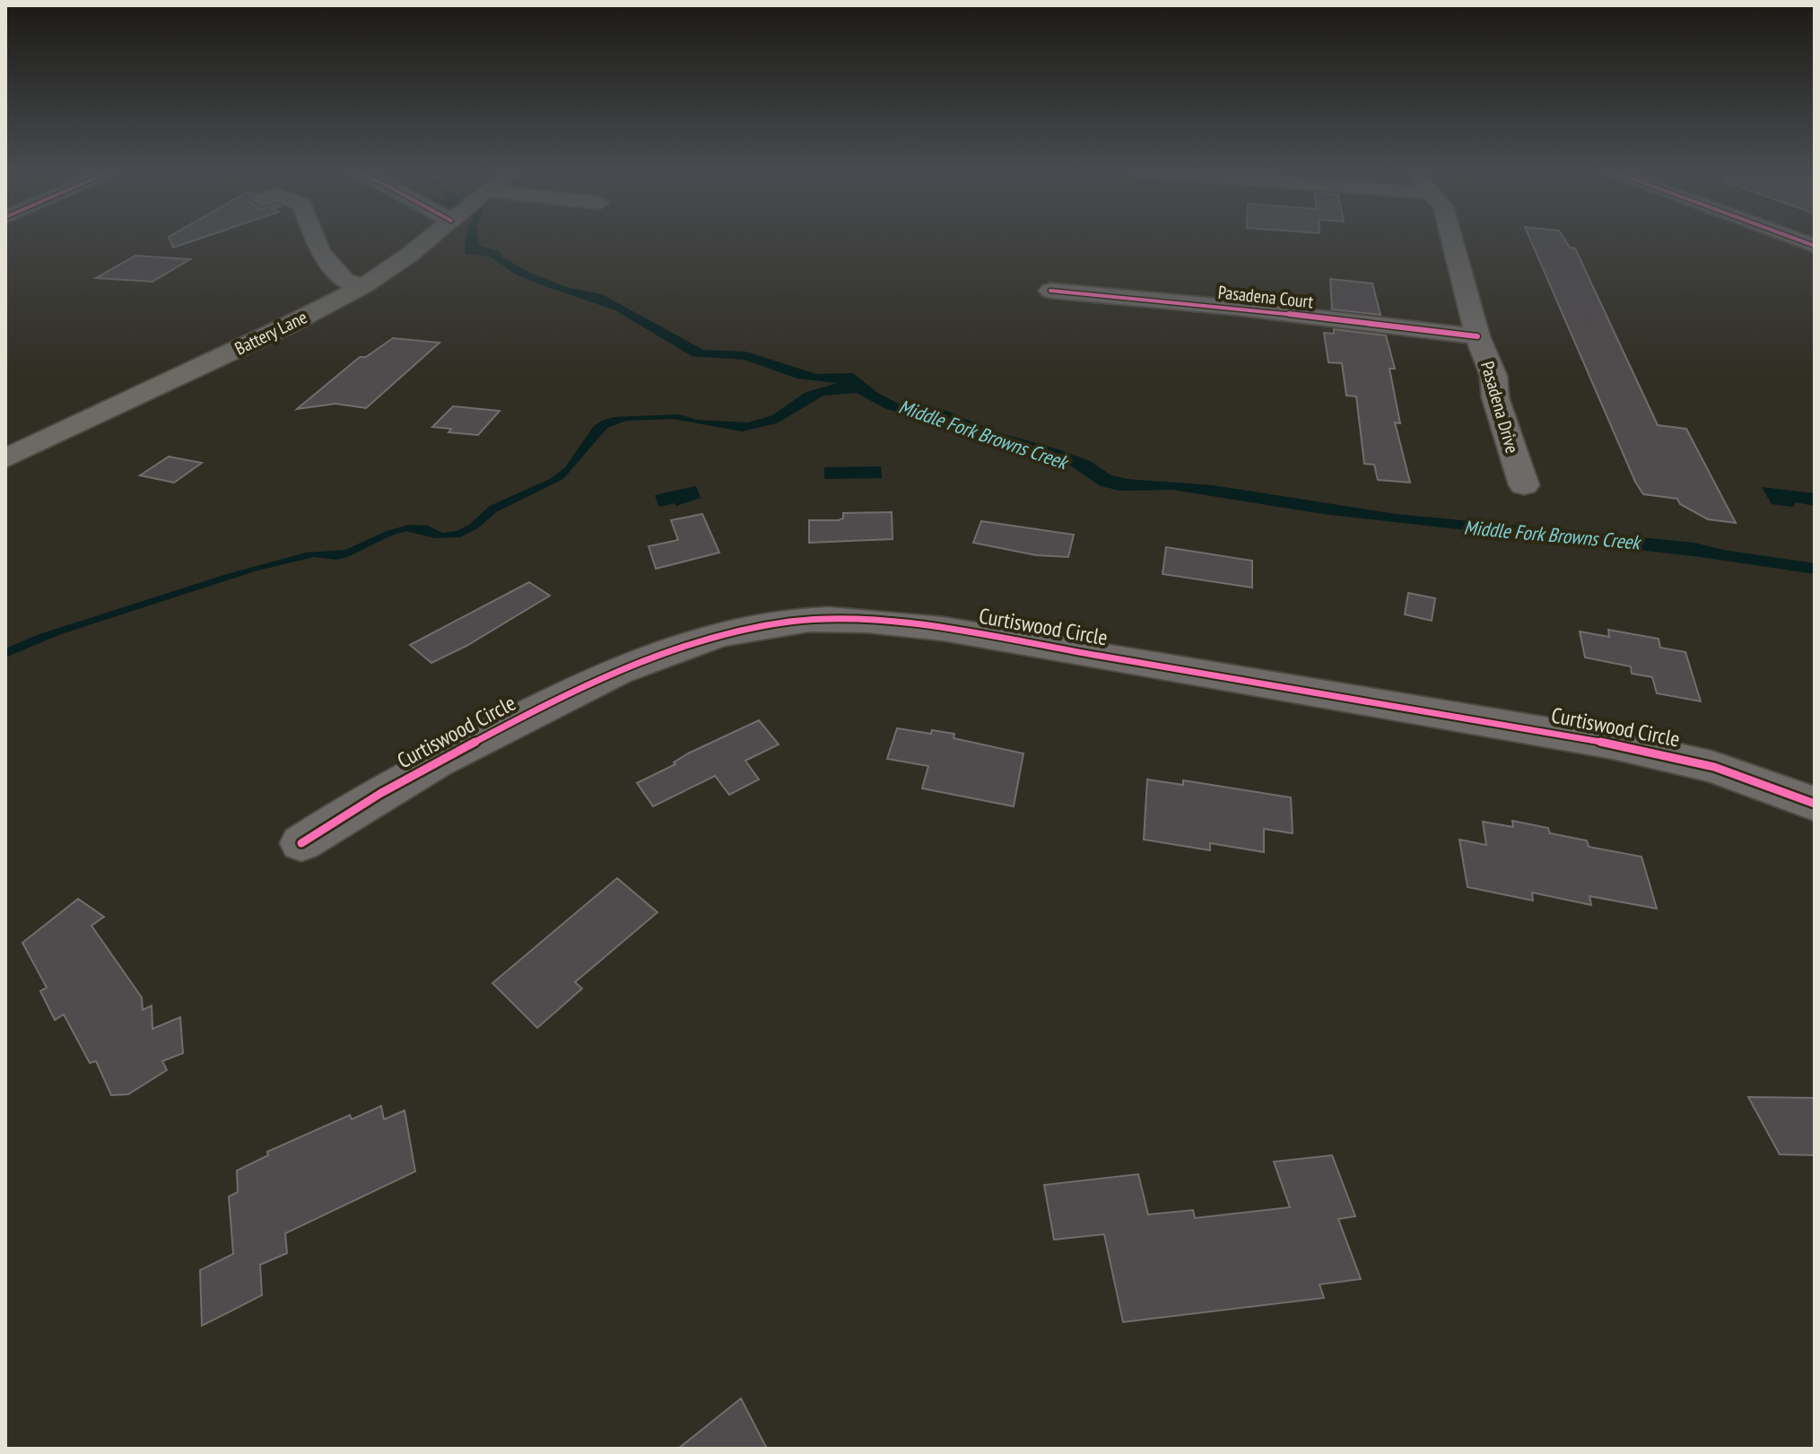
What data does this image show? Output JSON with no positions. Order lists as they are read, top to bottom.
{
  "streets": {
    "main road": ["Battery Lane"],
    "street": ["Pasadena Court", "Pasadena Drive", "Curtiswood Circle"]
  },
  "crossings": [
    ["Pasadena Court", "Pasadena Drive"]
  ],
  "water": ["Middle Fork Browns Creek"]
}
